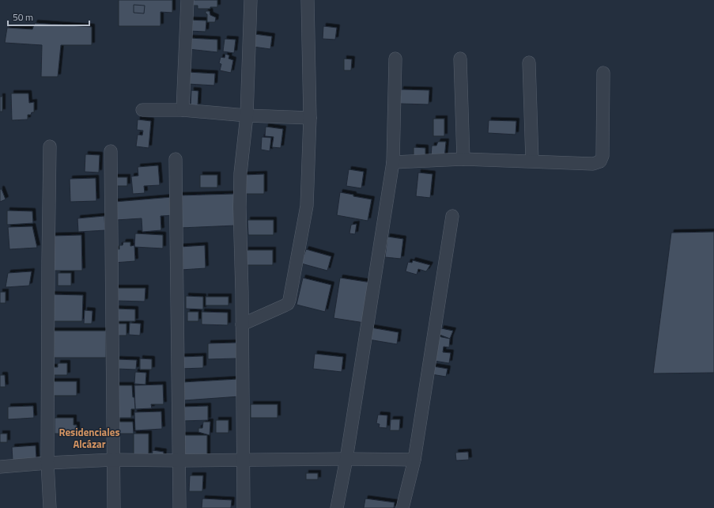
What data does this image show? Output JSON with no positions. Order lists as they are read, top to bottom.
{
  "districts": ["Residenciales Alcázar"],
  "scale_bar": "50 m"
}
